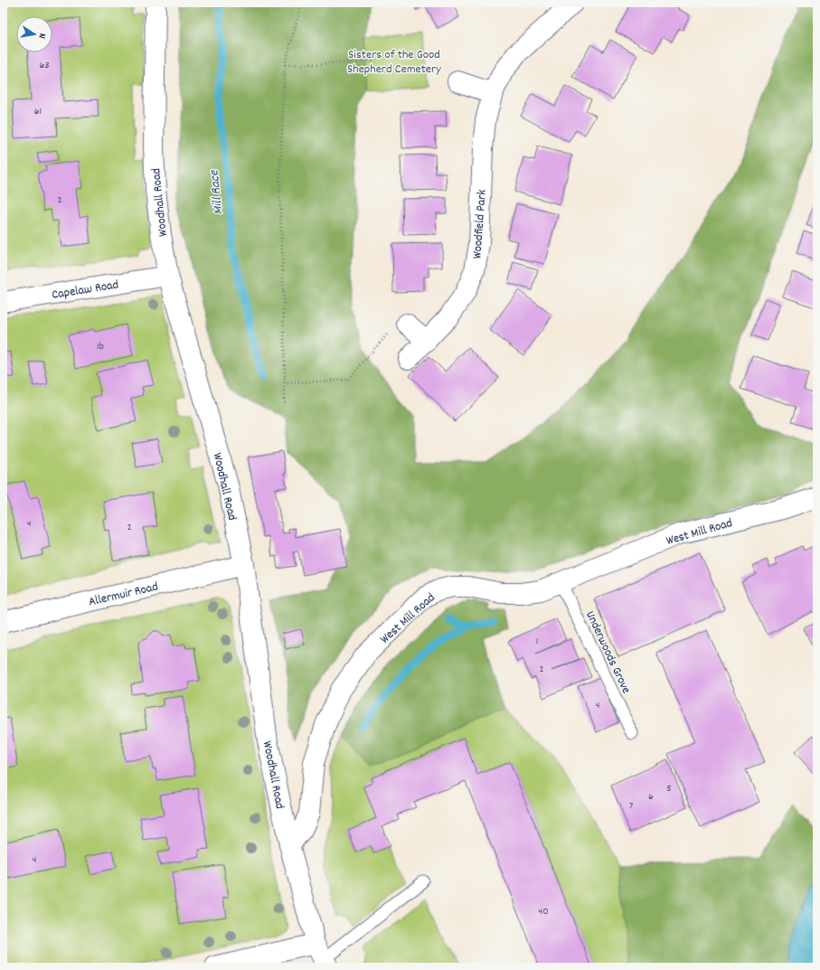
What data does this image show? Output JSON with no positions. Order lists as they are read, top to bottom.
{
  "streets": {
    "street": [
      "Woodhall Road",
      "Woodfield Park",
      "Capelaw Road",
      "West Mill Road",
      "Allermuir Road"
    ],
    "lane": ["Underwoods Grove"]
  },
  "crossings": [
    ["Woodhall Road", "Capelaw Road"],
    ["Woodhall Road", "West Mill Road"],
    ["Woodhall Road", "Allermuir Road"],
    ["West Mill Road", "Underwoods Grove"]
  ],
  "water": ["Mill Race"],
  "parks": ["Sisters of the Good Shepherd Cemetery"],
  "house_numbers": [
    "63",
    "61",
    "2",
    "1b",
    "4",
    "2",
    "1",
    "2",
    "4",
    "5",
    "6",
    "7",
    "4",
    "40"
  ],
  "north": "right"
}
